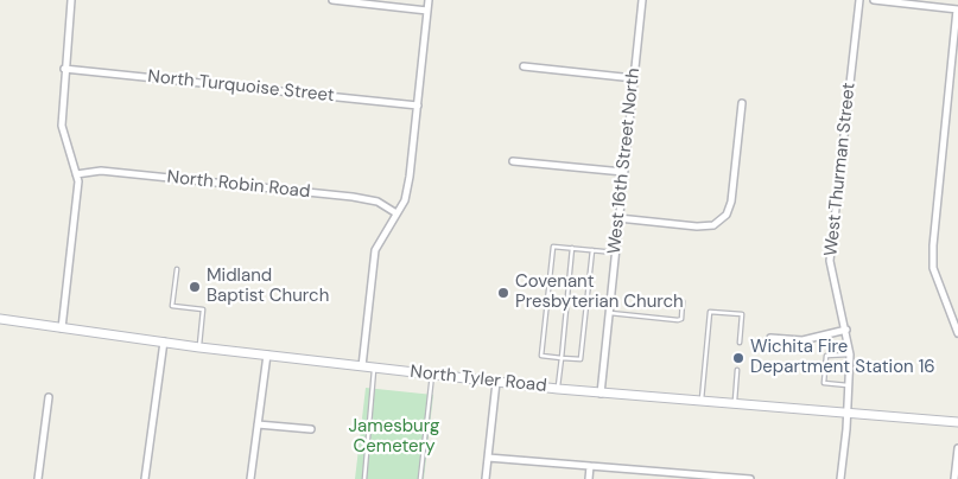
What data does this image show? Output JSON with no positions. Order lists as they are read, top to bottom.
{
  "streets": {
    "main road": ["North Tyler Road"],
    "street": [
      "North Turquoise Street",
      "West 16th Street North",
      "West Thurman Street",
      "North Robin Road"
    ]
  },
  "crossings": [
    ["West 16th Street North", "North Tyler Road"],
    ["West Thurman Street", "North Tyler Road"]
  ],
  "parks": ["Jamesburg Cemetery"],
  "places": ["Midland Baptist Church", "Covenant Presbyterian Church", "Wichita Fire Department Station 16"]
}
